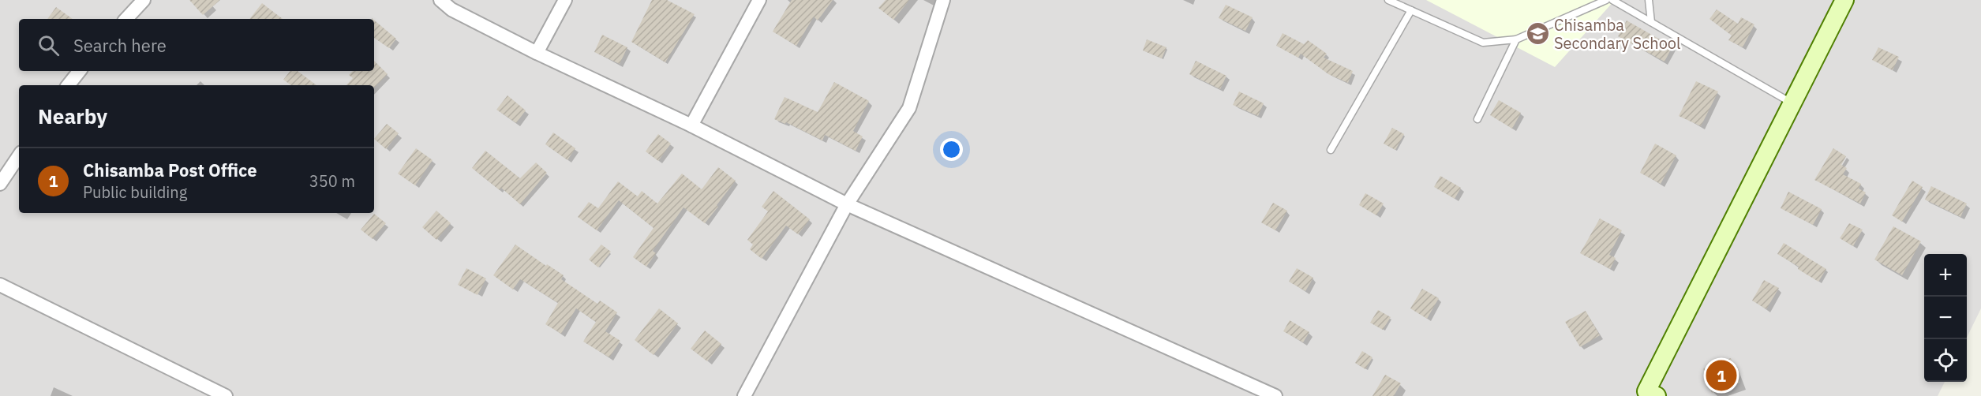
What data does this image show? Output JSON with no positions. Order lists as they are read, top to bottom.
{
  "places": {
    "school or university": ["Chisamba Secondary School"]
  },
  "page": {
    "search": "Search here",
    "heading": "Nearby",
    "list": [
      {
        "mark": "1",
        "name": "Chisamba Post Office",
        "note": "Public building",
        "value": "350 m"
      }
    ],
    "map_buttons": ["+", "−"],
    "pins": "1"
  }
}
